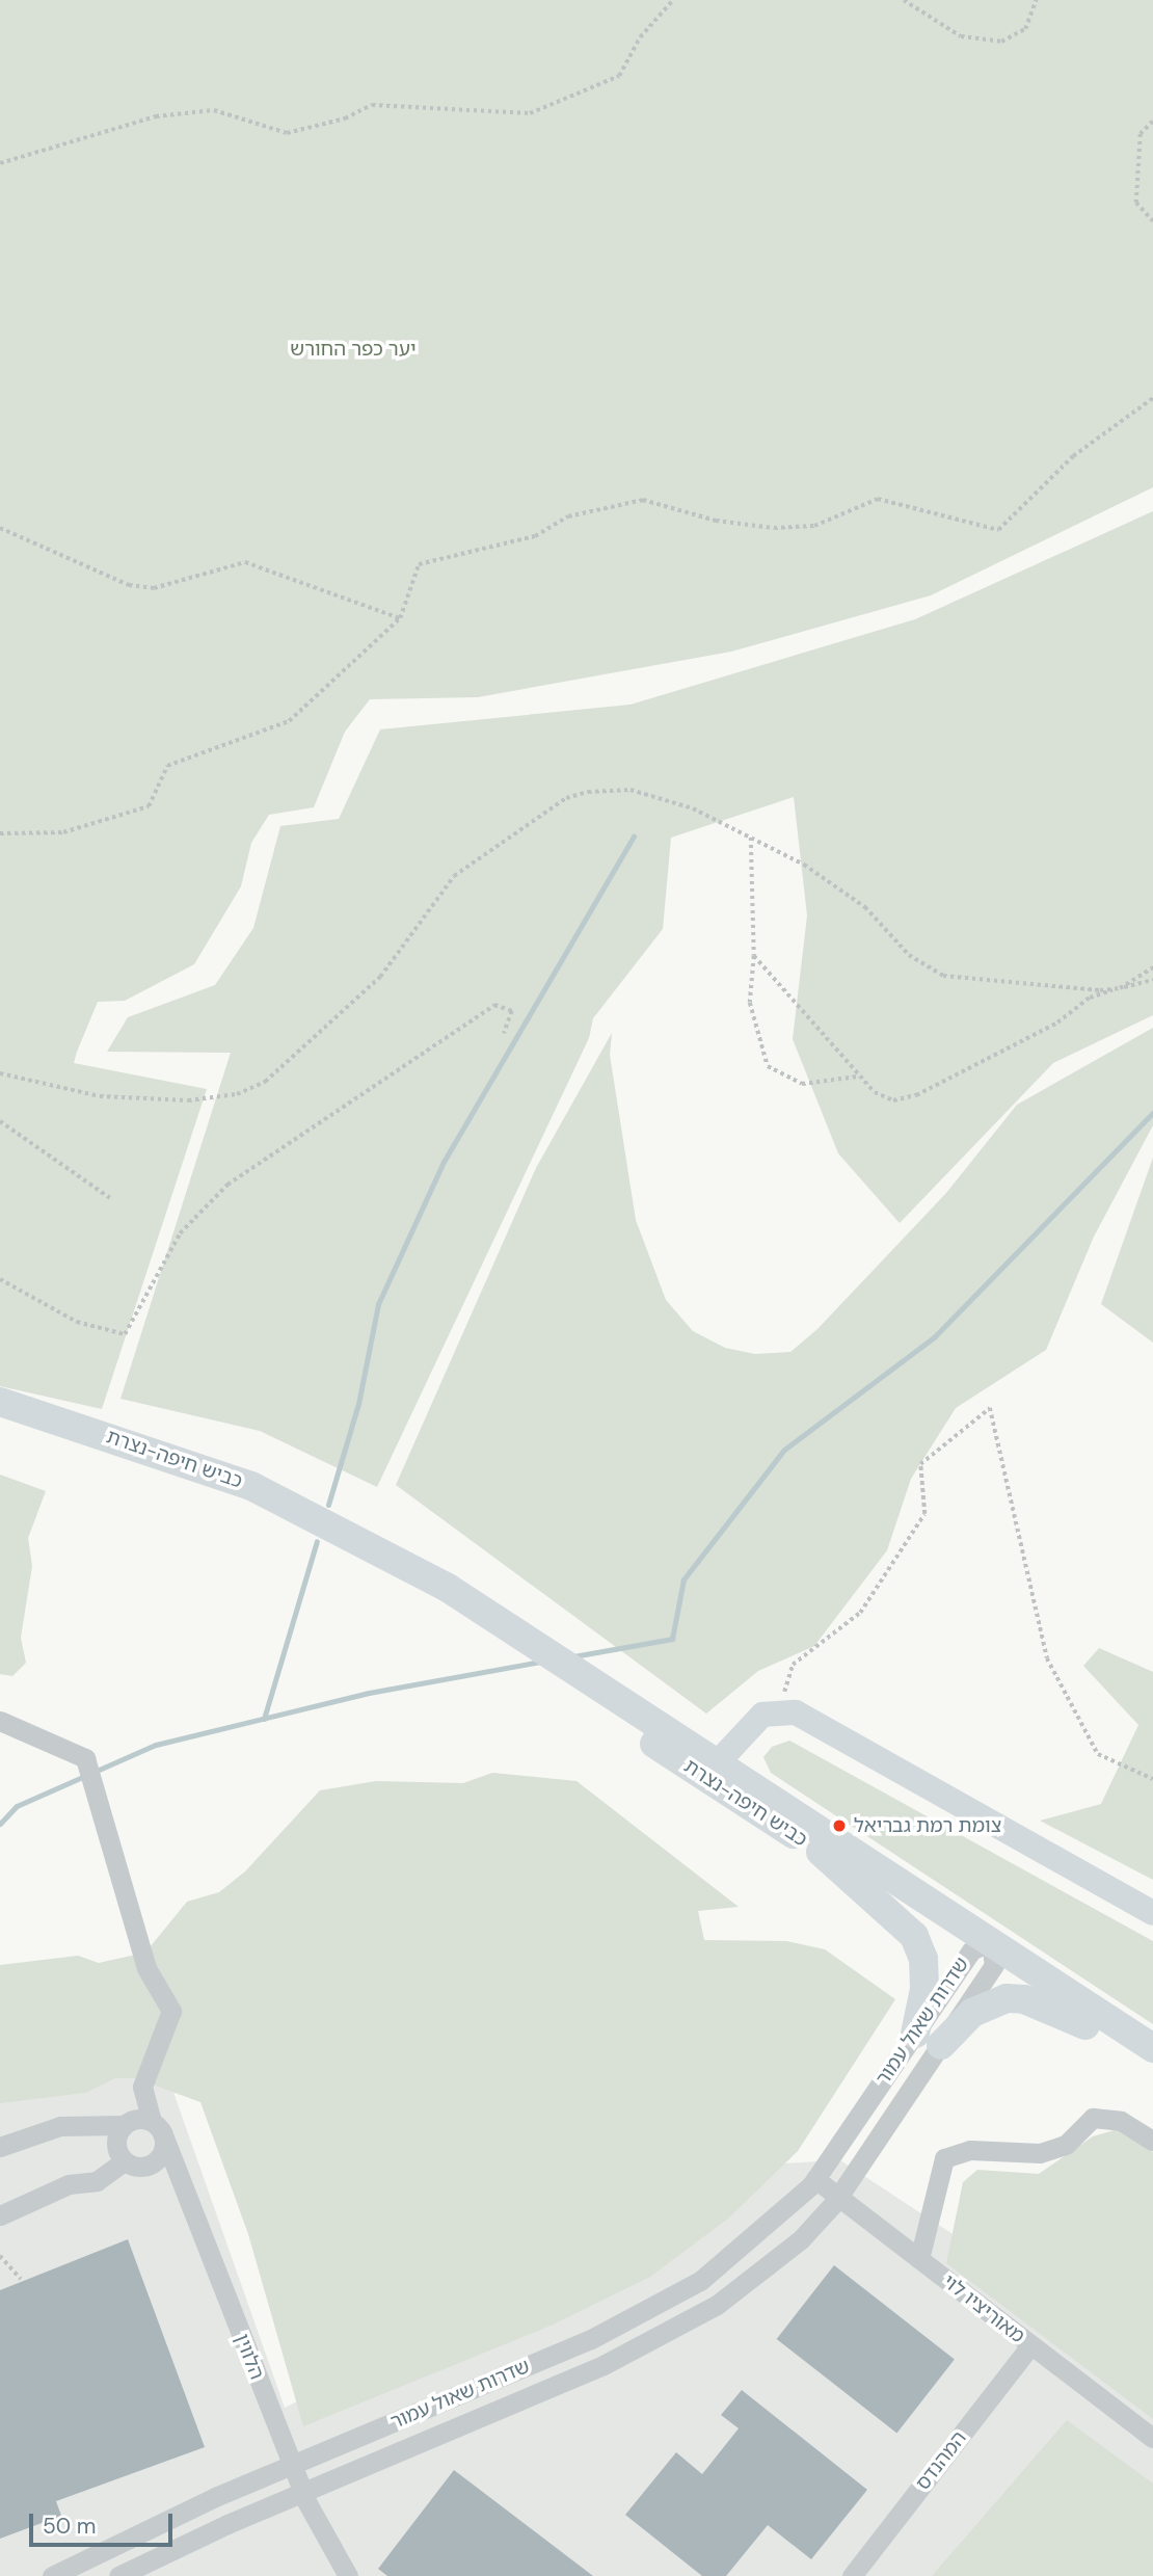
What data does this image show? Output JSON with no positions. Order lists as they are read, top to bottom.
{
  "streets": {
    "highway": ["כביש חיפה-נצרת"],
    "street": [
      "שדרות שאול עמור",
      "מאוריציו לוי",
      "הלווין",
      "המהנדס"
    ]
  },
  "crossings": [
    ["כביש חיפה-נצרת", "שדרות שאול עמור"],
    ["שדרות שאול עמור", "מאוריציו לוי"],
    ["שדרות שאול עמור", "הלווין"],
    ["מאוריציו לוי", "המהנדס"]
  ],
  "parks": ["יער כפר החורש"],
  "places": ["צומת רמת גבריאל"],
  "scale_bar": "50 m"
}
